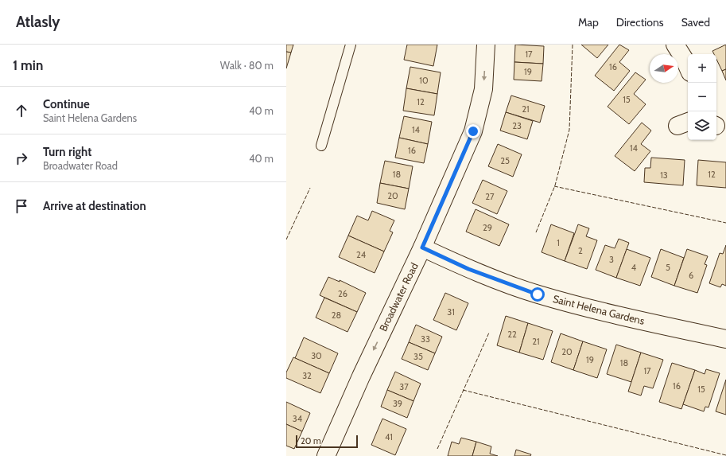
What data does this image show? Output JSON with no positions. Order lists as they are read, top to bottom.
{
  "streets": {
    "street": ["Broadwater Road", "Saint Helena Gardens"]
  },
  "crossings": [
    ["Broadwater Road", "Saint Helena Gardens"]
  ],
  "one_way": ["Broadwater Road"],
  "house_numbers": [
    "17",
    "16",
    "19",
    "10",
    "15",
    "12",
    "21",
    "23",
    "14",
    "14",
    "16",
    "25",
    "18",
    "12",
    "13",
    "20",
    "27",
    "29",
    "1",
    "2",
    "24",
    "3",
    "4",
    "5",
    "6",
    "26",
    "31",
    "28",
    "22",
    "33",
    "21",
    "20",
    "30",
    "35",
    "19",
    "18",
    "17",
    "32",
    "16",
    "37",
    "15",
    "39",
    "34",
    "41"
  ],
  "scale_bar": "20 m",
  "north": "right",
  "page": {
    "header": "Atlasly",
    "nav": ["Map", "Directions", "Saved"],
    "heading": ["1 min", "Walk · 80 m"],
    "map_buttons": ["+", "−"],
    "list": [
      ["Continue", "Saint Helena Gardens", "40 m"],
      ["Turn right", "Broadwater Road", "40 m"],
      "Arrive at destination"
    ],
    "scale": "20 m"
  }
}
